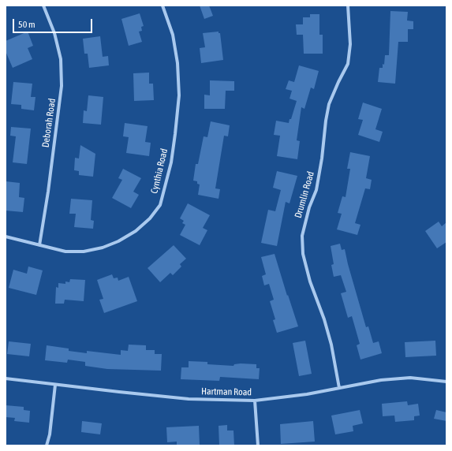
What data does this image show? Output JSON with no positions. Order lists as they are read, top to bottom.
{
  "streets": {
    "street": [
      "Deborah Road",
      "Cynthia Road",
      "Drumlin Road",
      "Hartman Road"
    ]
  },
  "crossings": [
    ["Deborah Road", "Cynthia Road"],
    ["Drumlin Road", "Hartman Road"]
  ],
  "scale_bar": "50 m"
}
